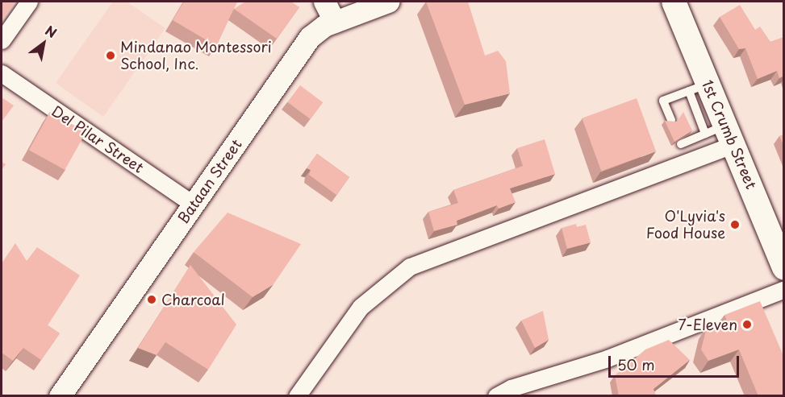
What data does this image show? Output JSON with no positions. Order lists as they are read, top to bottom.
{
  "streets": {
    "main road": ["1st Crumb Street"],
    "street": ["Del Pilar Street", "Bataan Street"]
  },
  "crossings": [
    ["Del Pilar Street", "Bataan Street"]
  ],
  "places": [
    "Mindanao Montessori School, Inc.",
    "O'Lyvia's Food House",
    "Charcoal",
    "7-Eleven"
  ],
  "scale_bar": "50 m",
  "north": "top right"
}
